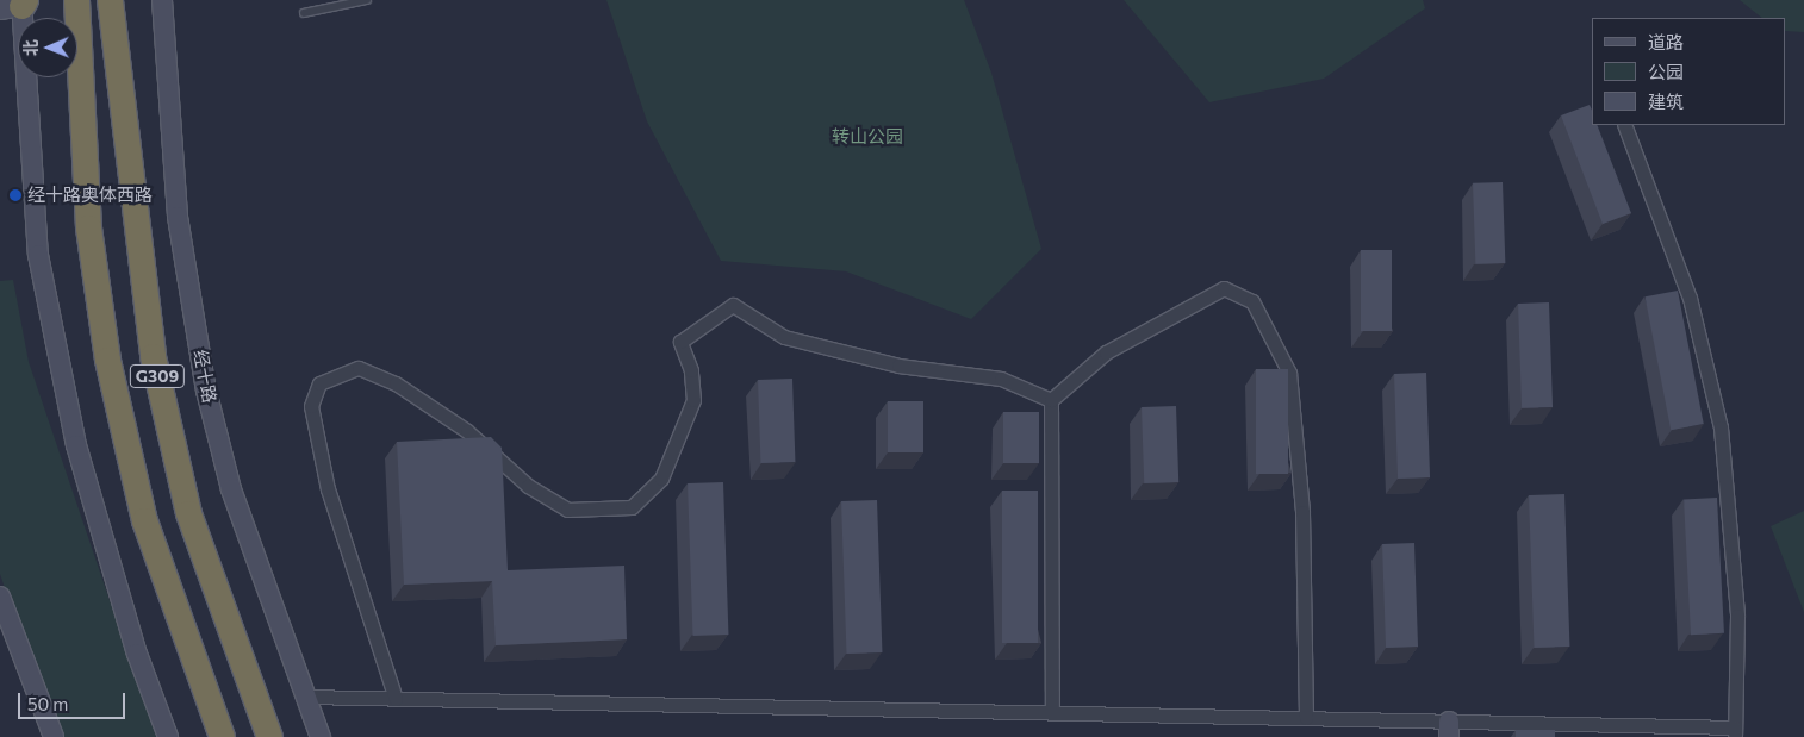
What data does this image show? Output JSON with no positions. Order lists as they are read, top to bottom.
{
  "streets": {
    "highway": ["G309"],
    "main road": ["经十路"]
  },
  "parks": ["转山公园"],
  "places": ["经十路奥体西路"],
  "legend": ["道路", "公园", "建筑"],
  "scale_bar": "50 m",
  "north": "left"
}
